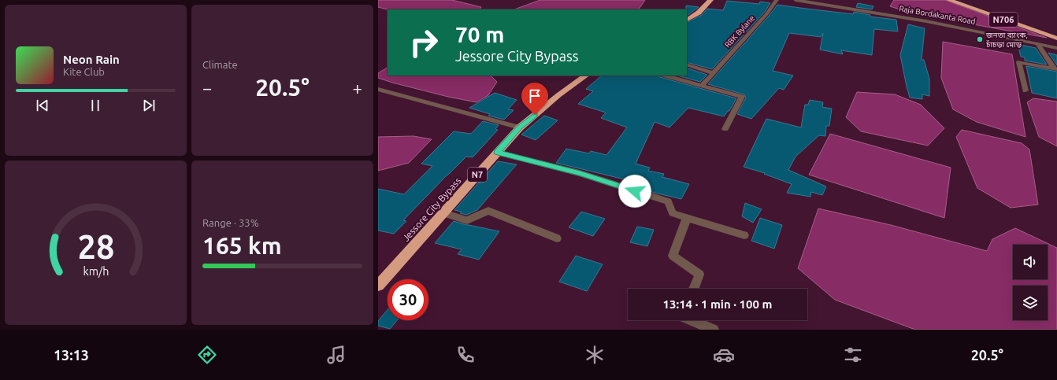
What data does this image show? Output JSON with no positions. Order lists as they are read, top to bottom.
{
  "streets": {
    "highway": ["N706", "N7", "Jessore City Bypass"],
    "street": ["Raja Bordakanta Road", "RBK Bylane"]
  },
  "places": ["জনতা ব্যাংক, চাঁচড়া মোড়"],
  "page": {
    "tile": [
      "Climate",
      ["Range · 33%", "165 km"]
    ],
    "turn": ["70 m", "Jessore City Bypass"],
    "song": ["Neon Rain", "Kite Club"],
    "heat": ["−", "20.5°", "+"],
    "limit": "30",
    "trip": "13:14 · 1 min · 100 m",
    "tabs": ["13:13", "20.5°"],
    "gauge": ["28", "km/h"]
  }
}
